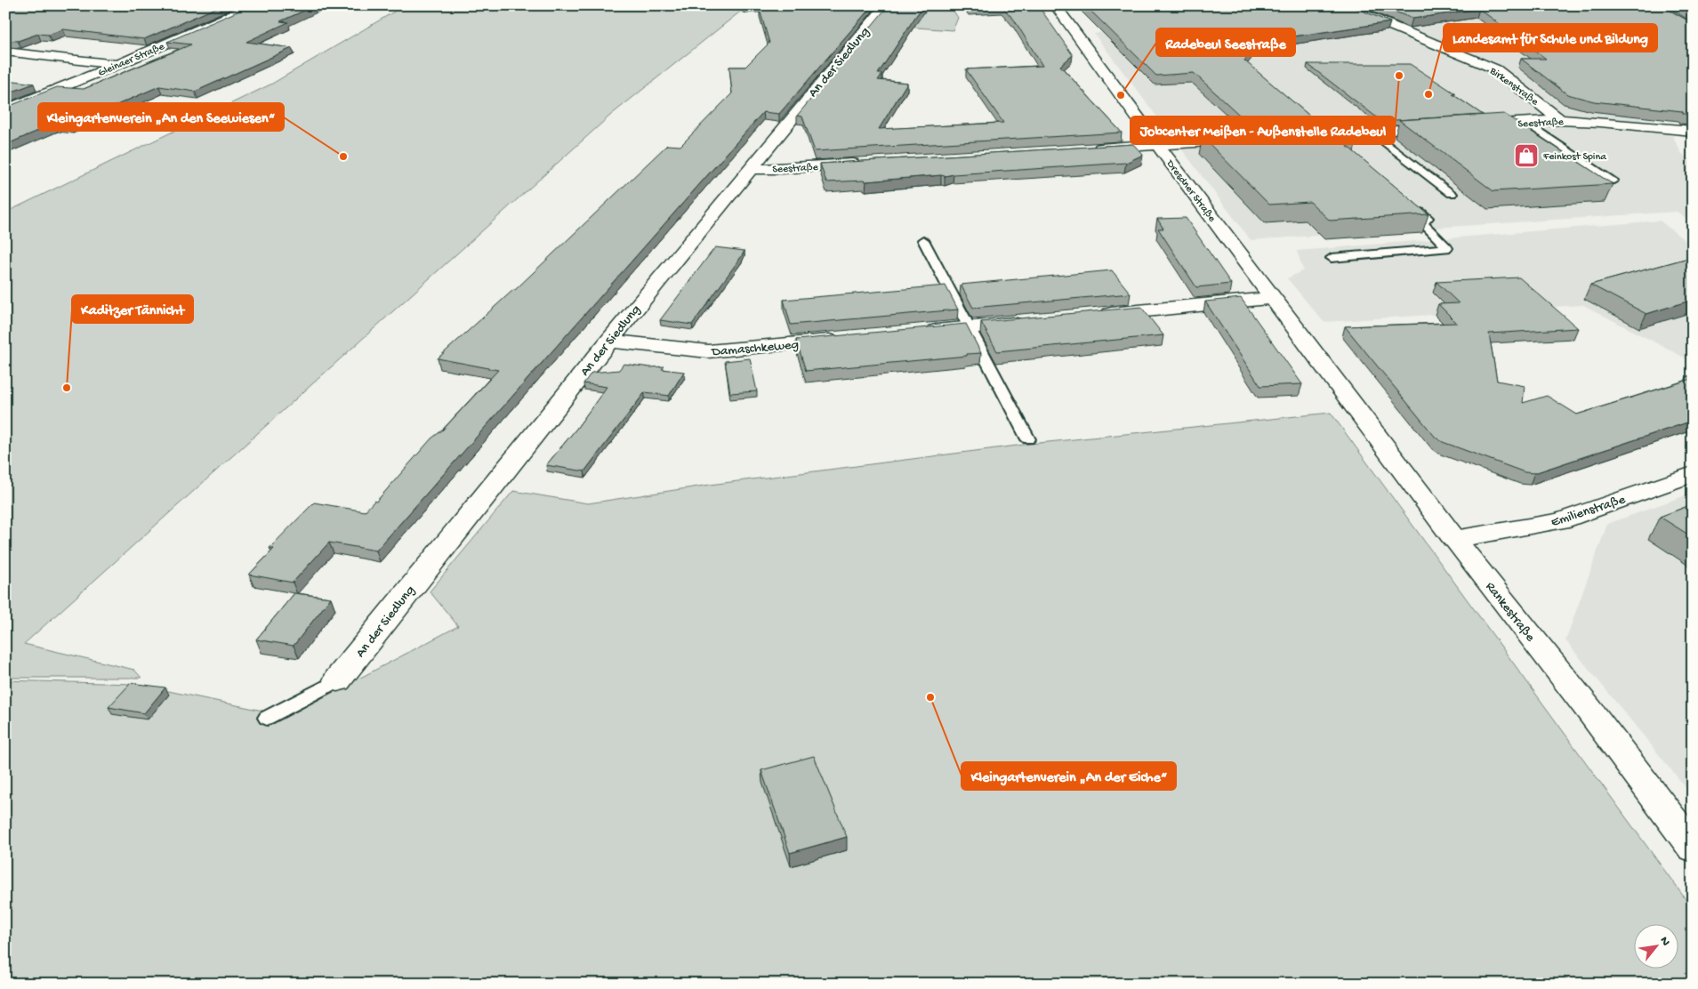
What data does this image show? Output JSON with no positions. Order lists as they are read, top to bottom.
{
  "streets": {
    "street": [
      "Gleinaer Straße",
      "An der Siedlung",
      "Birkenstraße",
      "Seestraße",
      "Dresdner Straße",
      "Damaschkeweg",
      "Emilienstraße",
      "Rankestraße"
    ]
  },
  "crossings": [
    ["An der Siedlung", "Seestraße"],
    ["An der Siedlung", "Damaschkeweg"],
    ["Birkenstraße", "Seestraße"],
    ["Dresdner Straße", "Rankestraße"],
    ["Emilienstraße", "Rankestraße"]
  ],
  "places": {
    "other": [
      "Jobcenter Meißen - Außenstelle Radebeul",
      "Landesamt für Schule und Bildung",
      "Radebeul Seestraße",
      "Kleingartenverein „An den Seewiesen“",
      "Kaditzer Tännicht",
      "Kleingartenverein „An der Eiche“"
    ],
    "shop": ["Feinkost Spina"]
  },
  "north": "top right"
}
